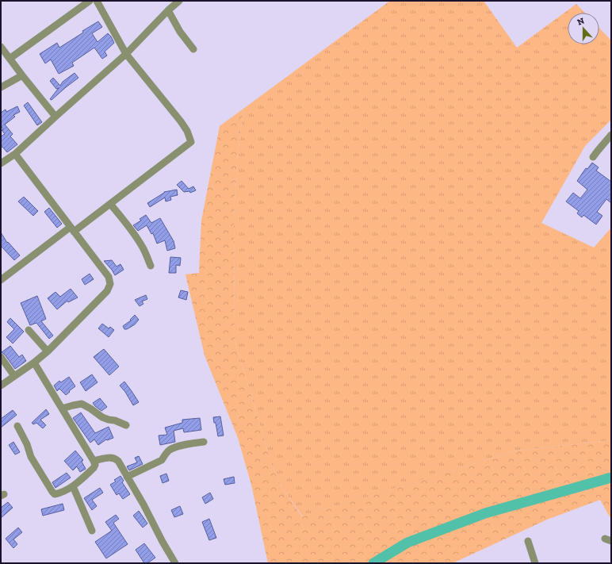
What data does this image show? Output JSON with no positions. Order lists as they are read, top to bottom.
{
  "north": "top"
}
